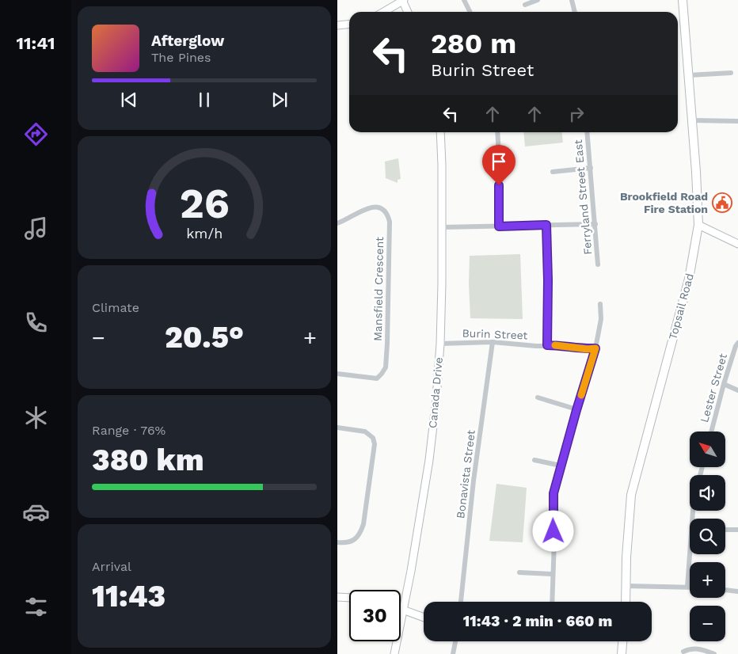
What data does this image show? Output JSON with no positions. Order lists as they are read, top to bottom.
{
  "streets": {
    "main road": ["Topsail Road"],
    "street": [
      "Ferryland Street East",
      "Mansfield Crescent",
      "Burin Street",
      "Lester Street",
      "Canada Drive",
      "Bonavista Street"
    ]
  },
  "crossings": [
    ["Burin Street", "Canada Drive"],
    ["Burin Street", "Bonavista Street"]
  ],
  "places": {
    "public building": ["Brookfield Road Fire Station"]
  },
  "north": "top left",
  "page": {
    "tabs": "11:41",
    "turn": ["280 m", "Burin Street"],
    "song": ["Afterglow", "The Pines"],
    "tile": [
      "Climate",
      ["Range · 76%", "380 km"],
      ["Arrival", "11:43"]
    ],
    "heat": ["−", "20.5°", "+"],
    "map_buttons": ["+", "−"],
    "limit": "30",
    "trip": "11:43 · 2 min · 660 m",
    "gauge": ["26", "km/h"]
  }
}
